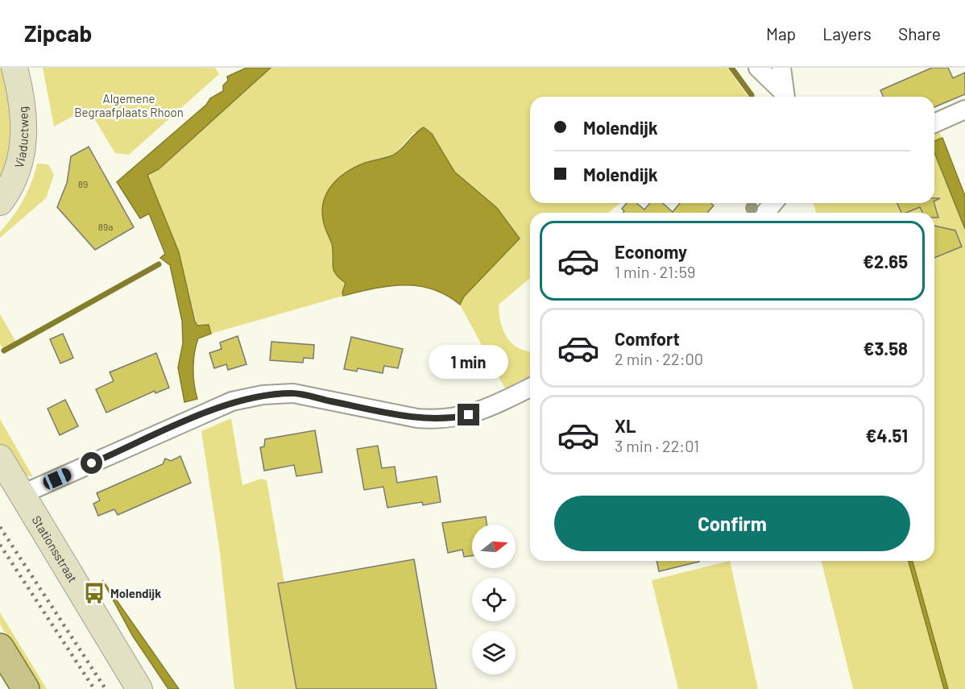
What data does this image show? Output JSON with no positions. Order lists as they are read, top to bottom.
{
  "streets": {
    "street": ["Viaductweg", "Stationsstraat"]
  },
  "parks": ["Algemene Begraafplaats Rhoon"],
  "places": {
    "bus stop": ["Molendijk"]
  },
  "house_numbers": ["89", "89a"],
  "north": "right",
  "page": {
    "header": "Zipcab",
    "nav": ["Map", "Layers", "Share"],
    "banner": ["Molendijk", "Molendijk"],
    "list": [
      {
        "name": "Economy",
        "note": "1 min · 21:59",
        "value": "€2.65"
      },
      {
        "name": "Comfort",
        "note": "2 min · 22:00",
        "value": "€3.58"
      },
      {
        "name": "XL",
        "note": "3 min · 22:01",
        "value": "€4.51"
      }
    ],
    "bubble": "1 min",
    "buttons": "Confirm"
  }
}
